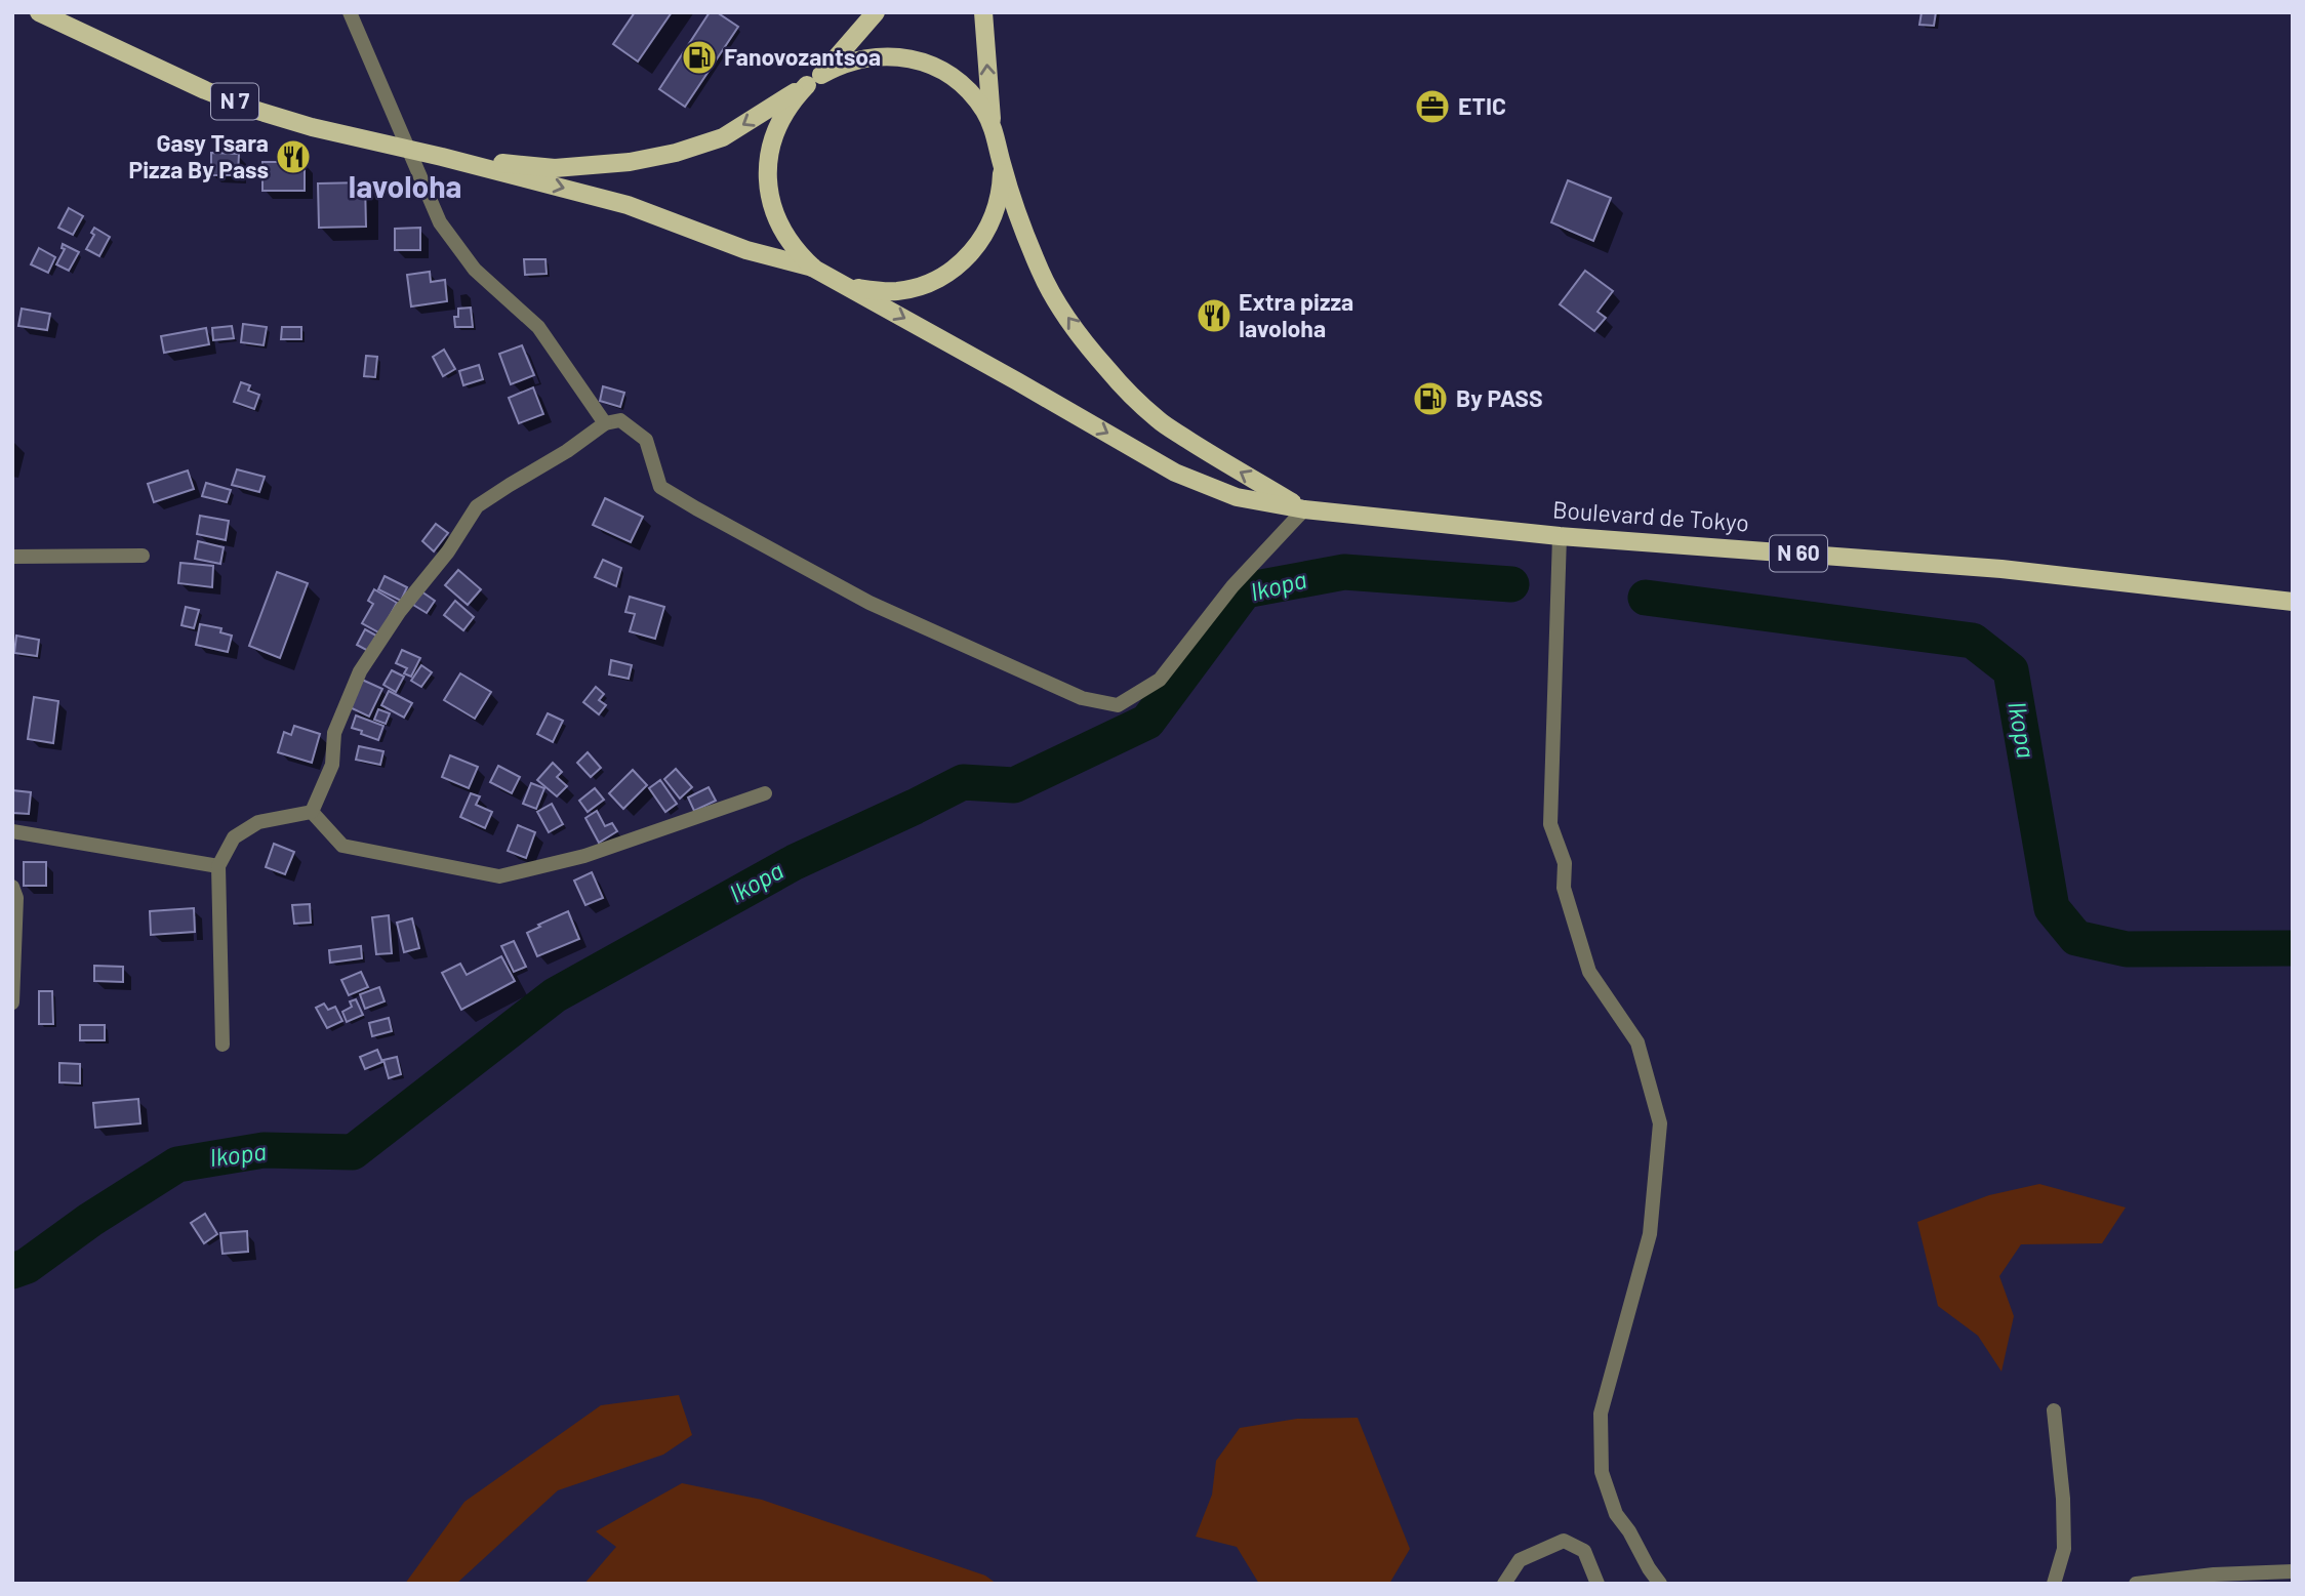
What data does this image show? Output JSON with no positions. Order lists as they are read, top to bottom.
{
  "streets": {
    "main road": ["N 7", "Boulevard de Tokyo", "N 60"]
  },
  "districts": ["Iavoloha"],
  "water": ["Ikopa"],
  "places": {
    "fuel station": ["Fanovozantsoa", "By PASS"],
    "office": ["ETIC"],
    "restaurant": ["Gasy Tsara Pizza By Pass", "Extra pizza Iavoloha"]
  }
}
